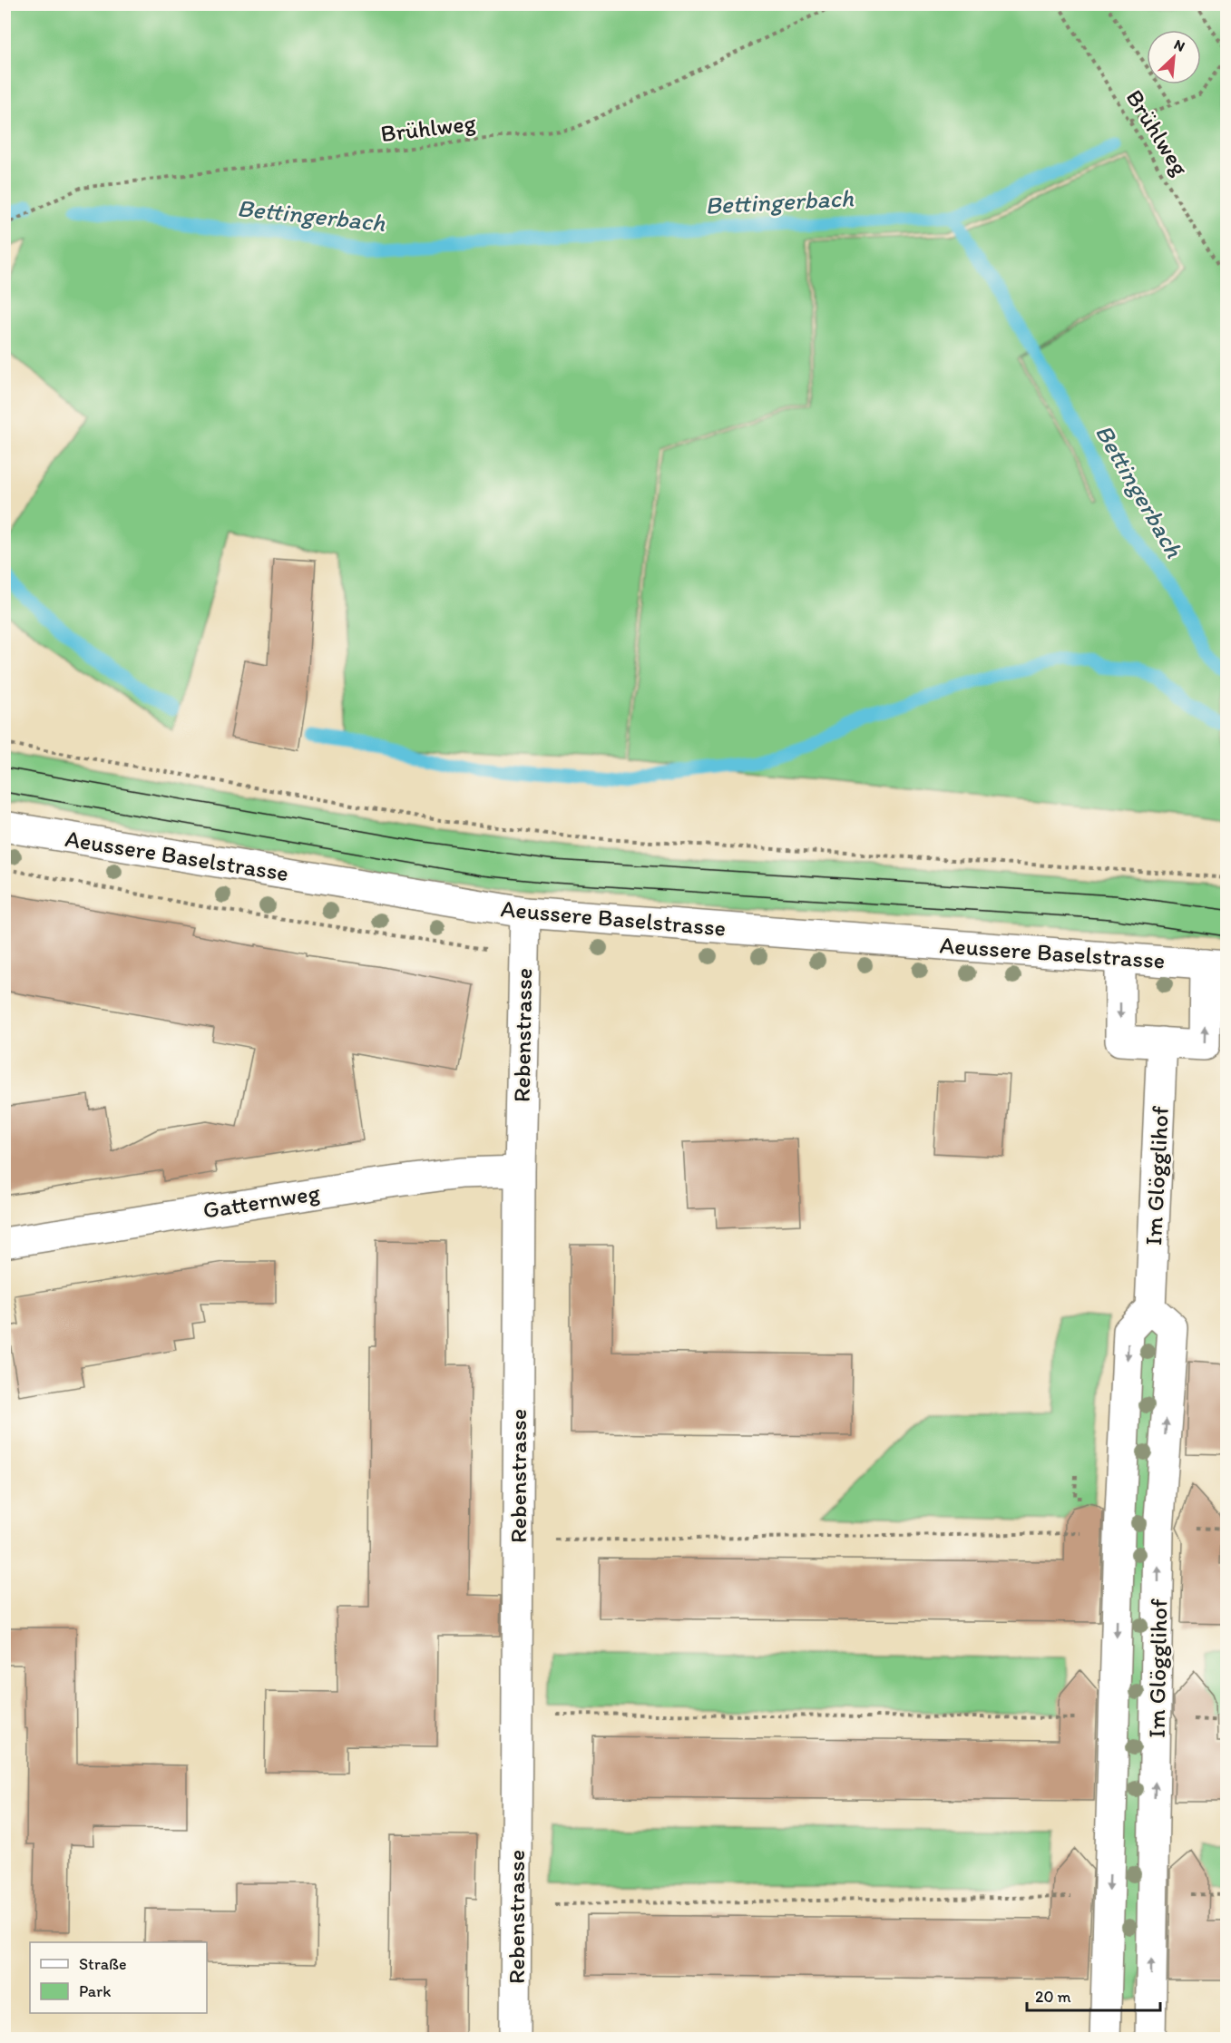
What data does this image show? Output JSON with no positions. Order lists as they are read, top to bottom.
{
  "streets": {
    "street": [
      "Aeussere Baselstrasse",
      "Rebenstrasse",
      "Im Glögglihof",
      "Gatternweg"
    ],
    "path": ["Brühlweg"]
  },
  "crossings": [
    ["Aeussere Baselstrasse", "Rebenstrasse"],
    ["Rebenstrasse", "Gatternweg"]
  ],
  "water": ["Bettingerbach"],
  "legend": ["Straße", "Park"],
  "scale_bar": "20 m",
  "north": "top right"
}
